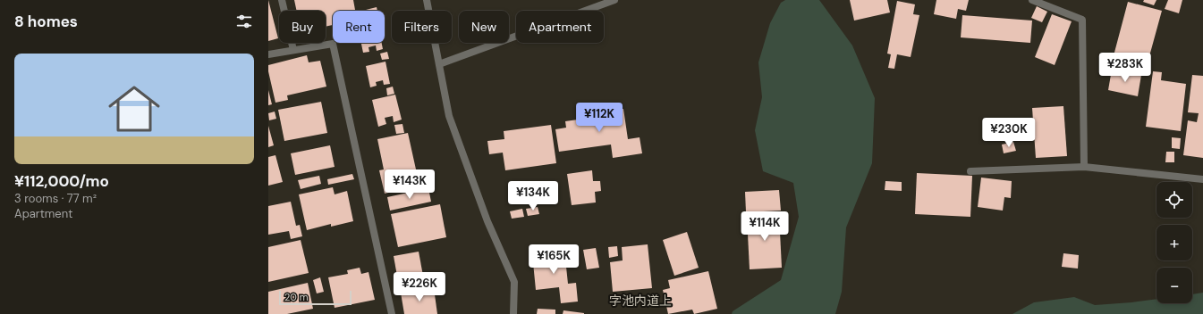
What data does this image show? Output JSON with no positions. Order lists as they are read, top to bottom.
{
  "districts": ["字池内道上"],
  "scale_bar": "20 m",
  "page": {
    "heading": "8 homes",
    "chip": [
      "Buy",
      "Rent",
      "Filters",
      "New",
      "Apartment"
    ],
    "list": [
      {
        "name": "¥112,000/mo",
        "note": "3 rooms · 77 m² · Apartment"
      }
    ],
    "price": [
      "¥283K",
      "¥112K",
      "¥230K",
      "¥143K",
      "¥134K",
      "¥114K",
      "¥165K",
      "¥226K"
    ],
    "map_buttons": ["+", "−"],
    "scale": "20 m"
  }
}
